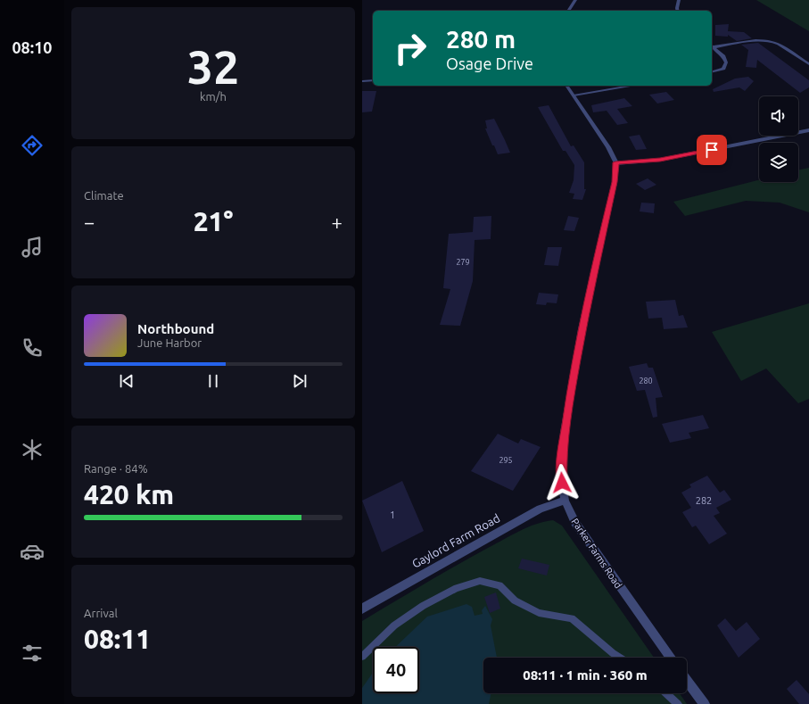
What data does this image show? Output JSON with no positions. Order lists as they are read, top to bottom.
{
  "streets": {
    "street": ["Gaylord Farm Road", "Parker Farms Road"]
  },
  "crossings": [
    ["Gaylord Farm Road", "Parker Farms Road"]
  ],
  "house_numbers": [
    "279",
    "280",
    "295",
    "282",
    "1"
  ],
  "page": {
    "tabs": "08:10",
    "tile": [
      ["32", "km/h"],
      "Climate",
      ["Range · 84%", "420 km"],
      ["Arrival", "08:11"]
    ],
    "turn": ["280 m", "Osage Drive"],
    "heat": ["−", "21°", "+"],
    "song": ["Northbound", "June Harbor"],
    "limit": "40",
    "trip": "08:11 · 1 min · 360 m"
  }
}
